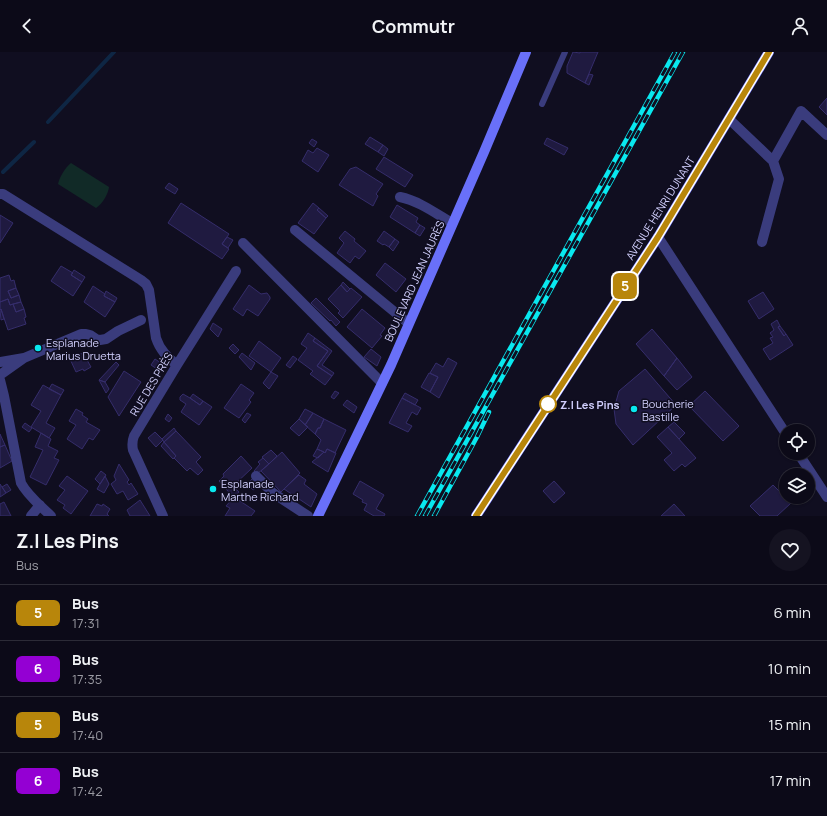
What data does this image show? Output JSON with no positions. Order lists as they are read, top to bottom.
{
  "streets": {
    "street": ["AVENUE HENRI DUNANT", "BOULEVARD JEAN JAURÈS", "RUE DES PRÈS"]
  },
  "places": [
    "Esplanade Marius Druetta",
    "Z.I Les Pins",
    "Boucherie Bastille",
    "Esplanade Marthe Richard"
  ],
  "lines": ["bus line 5"],
  "page": {
    "header": "Commutr",
    "on_map": "5",
    "heading": ["Z.I Les Pins", "Bus"],
    "list": [
      {
        "mark": "5",
        "name": "Bus",
        "note": "17:31",
        "value": "6 min"
      },
      {
        "mark": "6",
        "name": "Bus",
        "note": "17:35",
        "value": "10 min"
      },
      {
        "mark": "5",
        "name": "Bus",
        "note": "17:40",
        "value": "15 min"
      },
      {
        "mark": "6",
        "name": "Bus",
        "note": "17:42",
        "value": "17 min"
      }
    ]
  }
}
